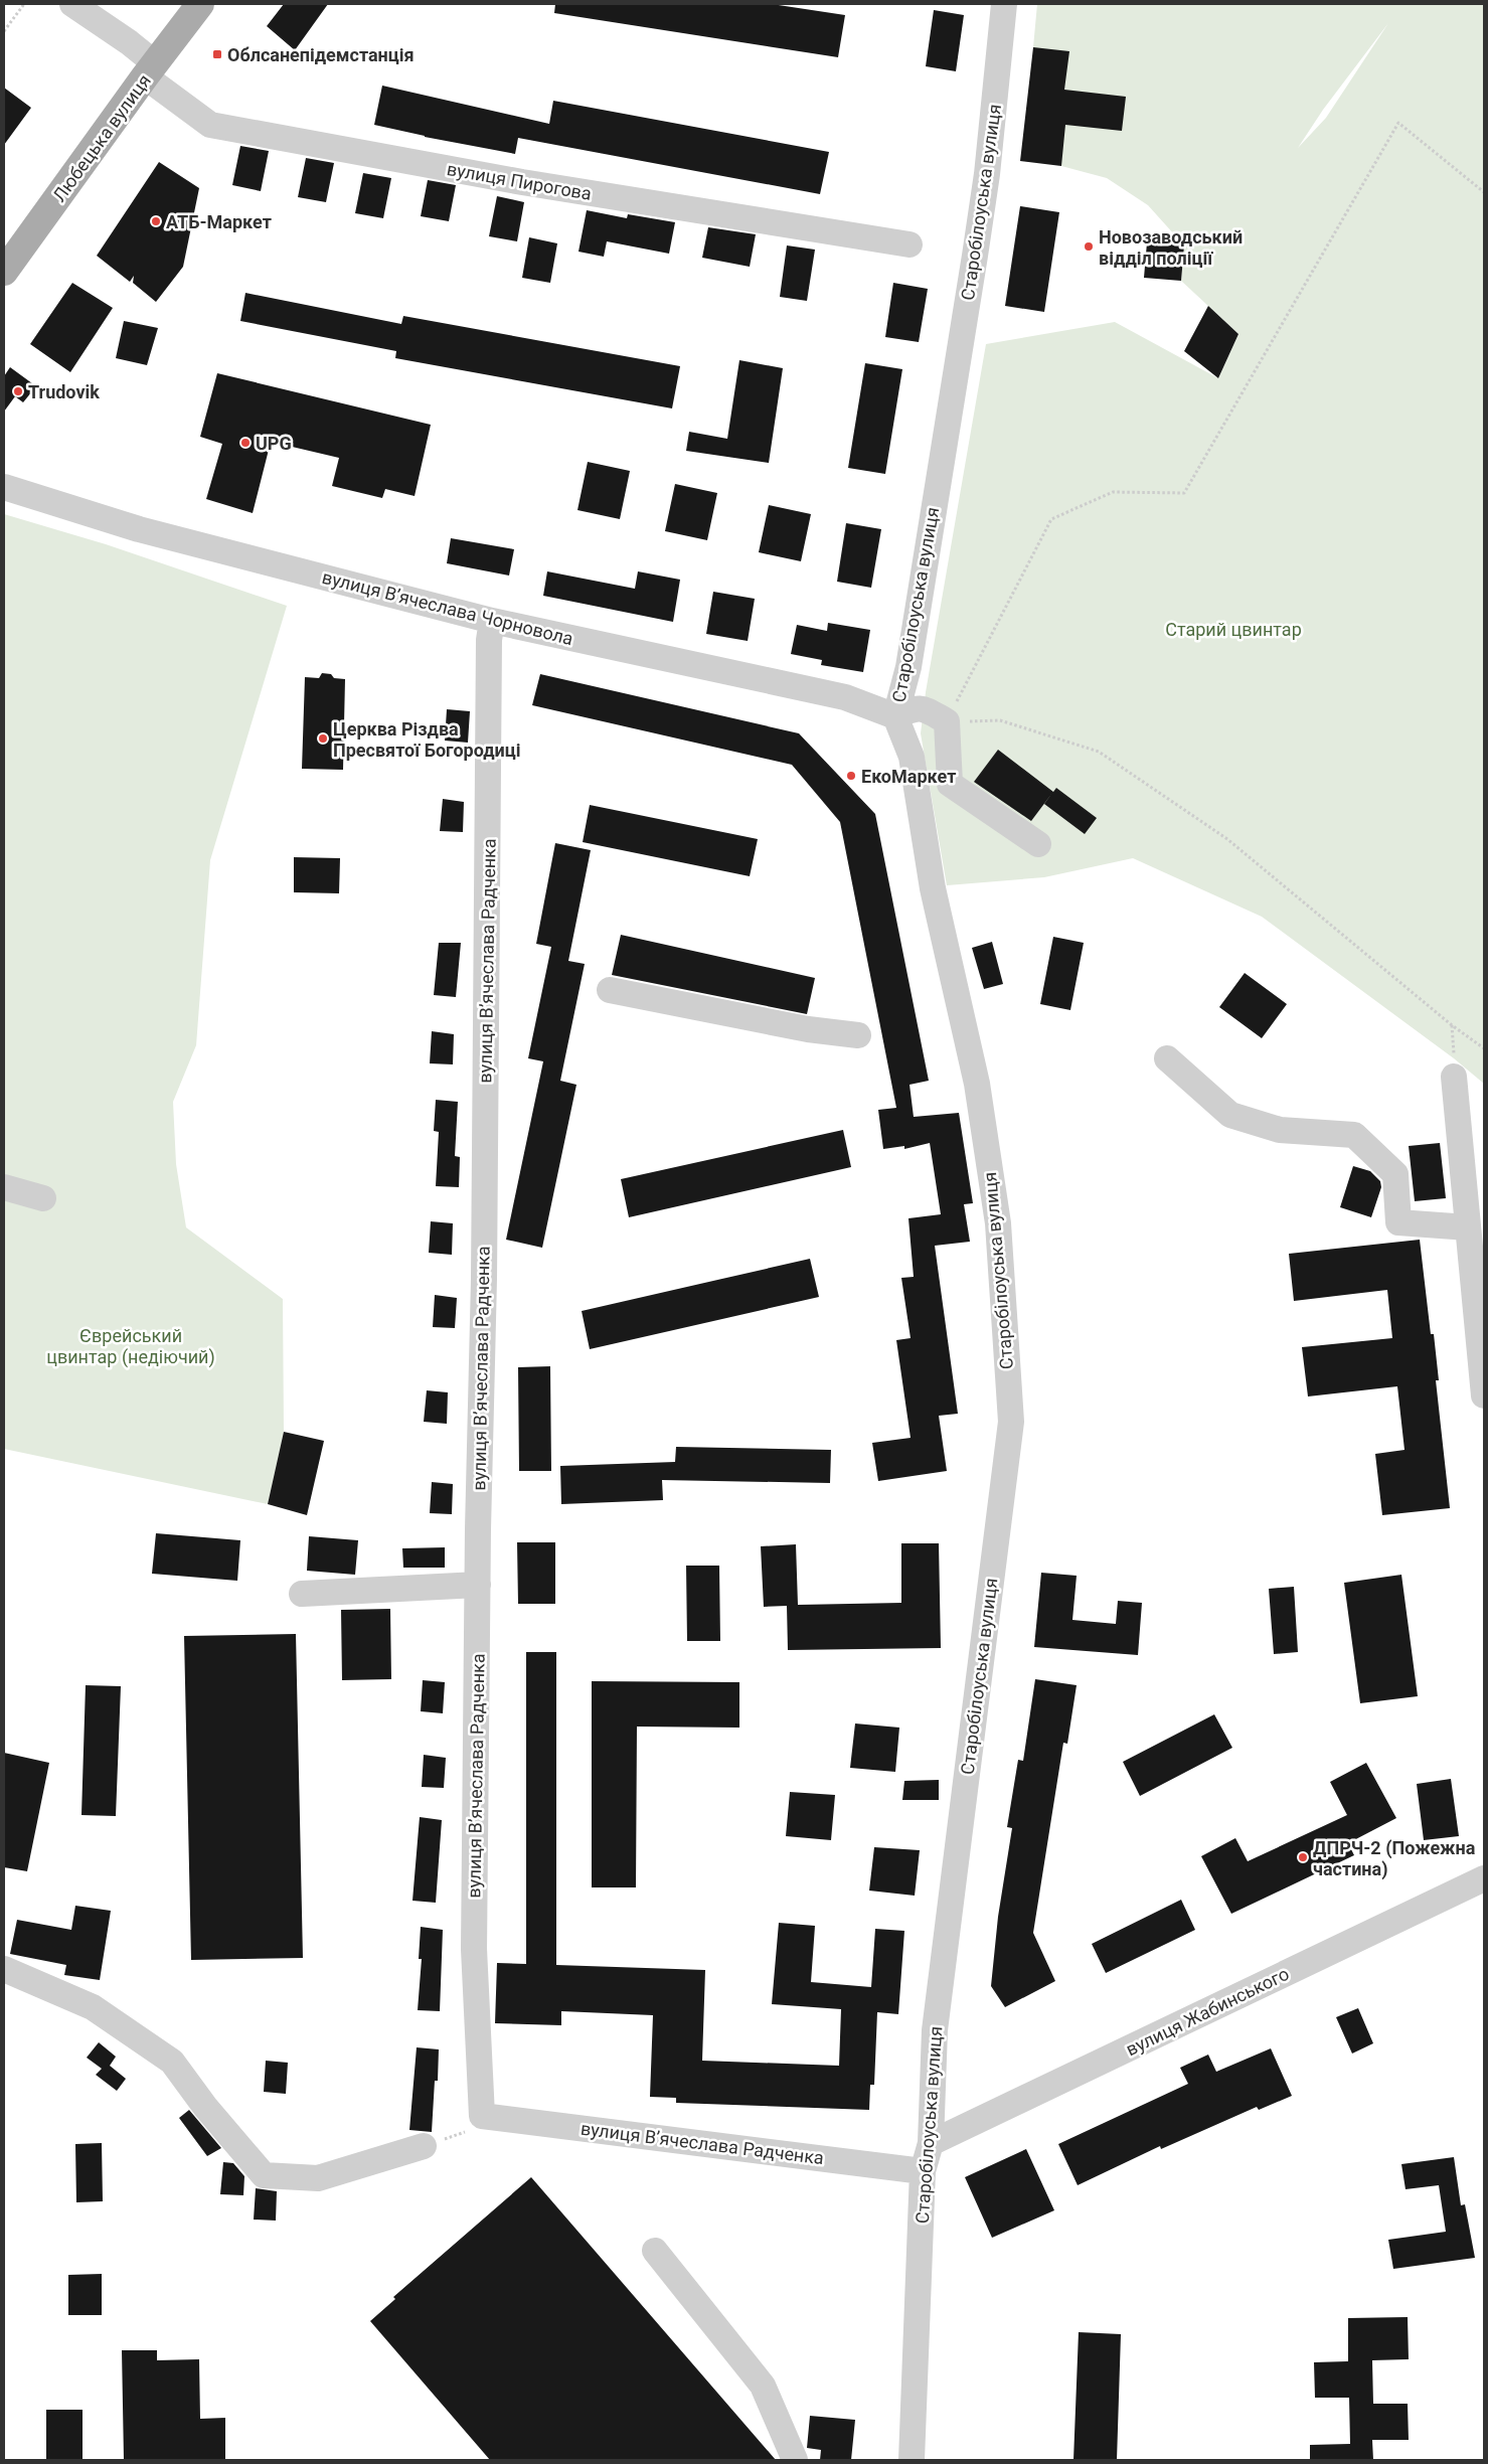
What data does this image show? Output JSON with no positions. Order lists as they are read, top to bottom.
{
  "streets": {
    "main road": ["Любецька вулиця"],
    "street": [
      "вулиця Пирогова",
      "Старобілоуська вулиця",
      "вулиця Вʼячеслава Чорновола",
      "вулиця Вʼячеслава Радченка",
      "вулиця Жабинського"
    ]
  },
  "crossings": [
    ["Любецька вулиця", "вулиця Пирогова"],
    ["Старобілоуська вулиця", "вулиця Вʼячеслава Чорновола"],
    ["Старобілоуська вулиця", "вулиця Вʼячеслава Радченка"],
    ["Старобілоуська вулиця", "вулиця Жабинського"],
    ["вулиця Вʼячеслава Чорновола", "вулиця Вʼячеслава Радченка"]
  ],
  "parks": ["Старий цвинтар", "Єврейський цвинтар (недіючий)"],
  "places": {
    "transit": ["Облсанепідемстанція"],
    "other": [
      "АТБ-Маркет",
      "Новозаводський відділ поліції",
      "Trudovik",
      "UPG",
      "Церква Різдва Пресвятої Богородиці",
      "ЕкоМаркет",
      "ДПРЧ-2 (Пожежна частина)"
    ]
  }
}
